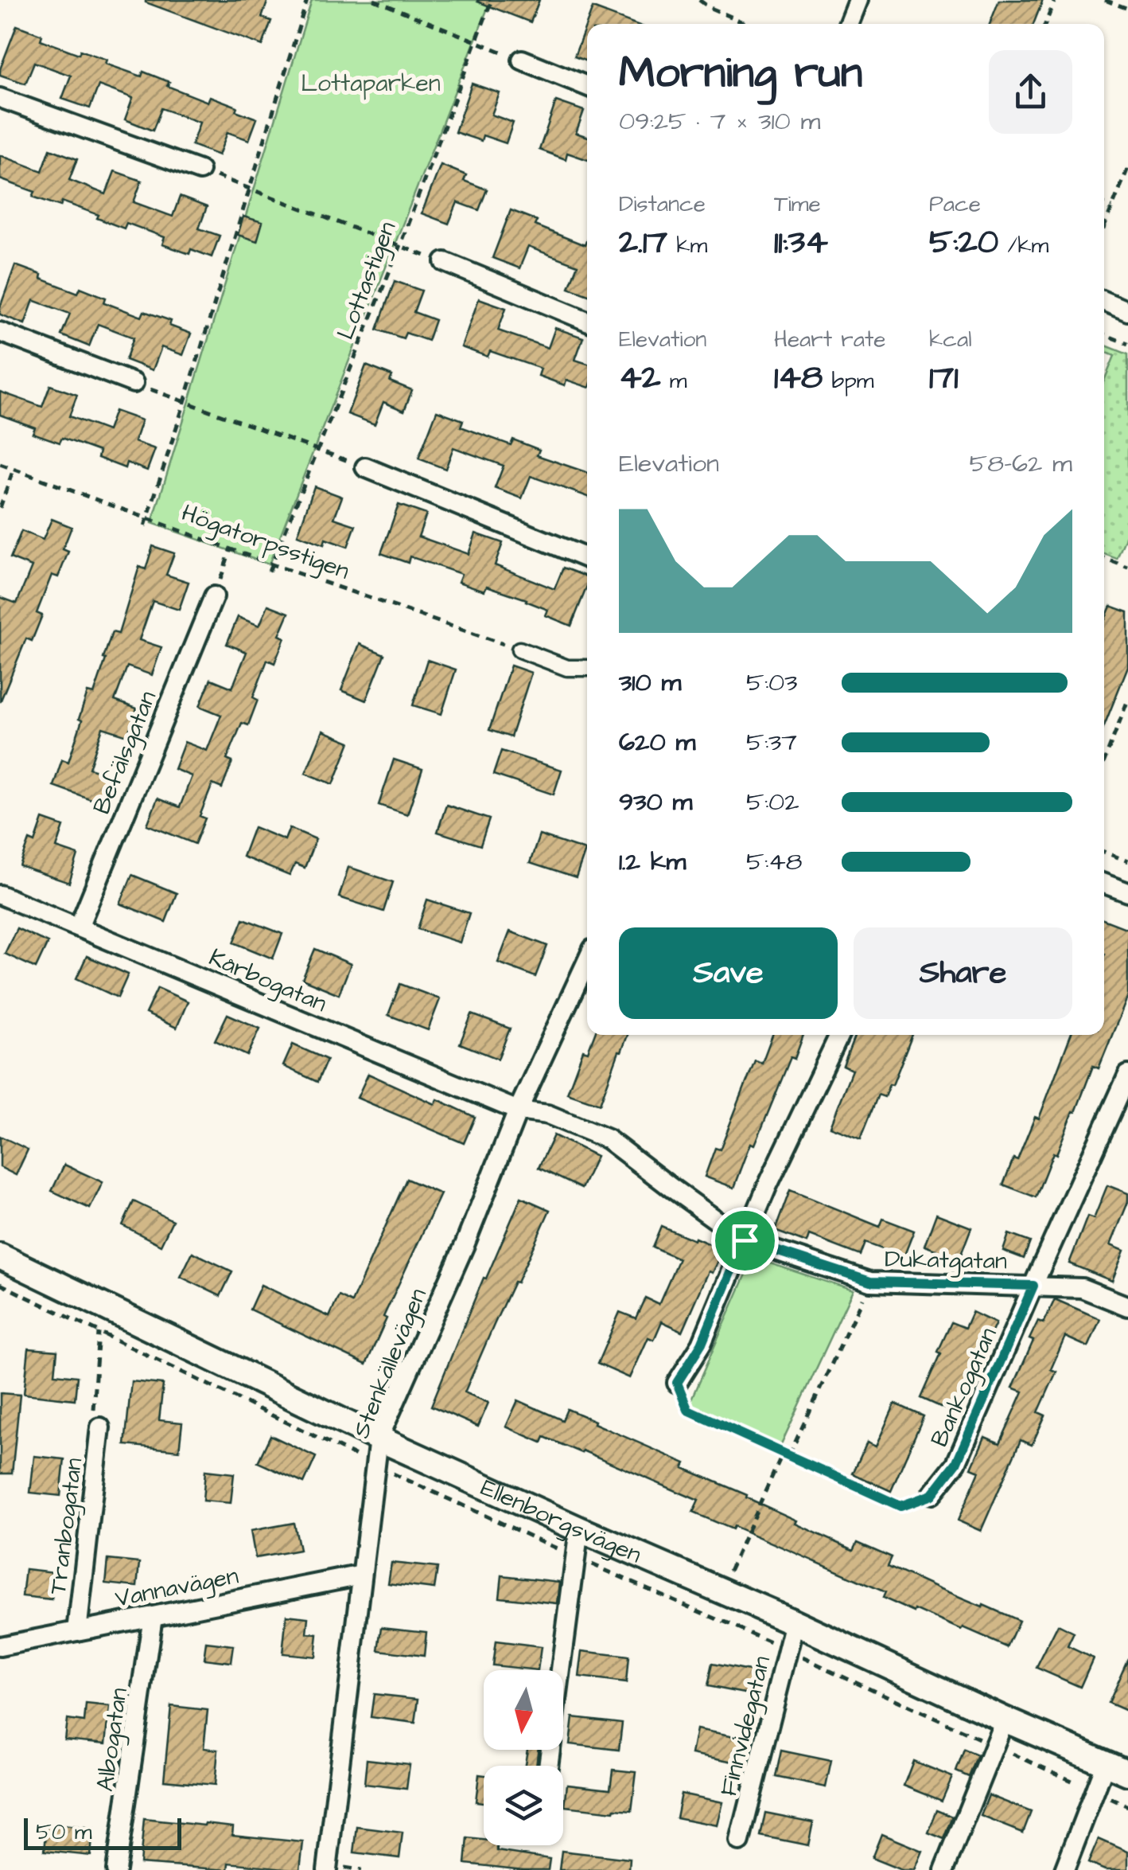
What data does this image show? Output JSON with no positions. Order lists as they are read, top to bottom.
{
  "streets": {
    "street": [
      "Befälsgatan",
      "Kårbogatan",
      "Dukatgatan",
      "Stenkällevägen",
      "Bankogatan",
      "Ellenborgsvägen",
      "Tranbogatan",
      "Vannavägen",
      "Finnvidegatan",
      "Albogatan"
    ],
    "path": ["Lottastigen", "Högatorpsstigen"]
  },
  "crossings": [
    ["Lottastigen", "Högatorpsstigen"],
    ["Befälsgatan", "Kårbogatan"],
    ["Kårbogatan", "Dukatgatan"],
    ["Kårbogatan", "Stenkällevägen"],
    ["Dukatgatan", "Stenkällevägen"],
    ["Dukatgatan", "Bankogatan"],
    ["Stenkällevägen", "Ellenborgsvägen"],
    ["Stenkällevägen", "Vannavägen"],
    ["Ellenborgsvägen", "Finnvidegatan"],
    ["Tranbogatan", "Vannavägen"],
    ["Vannavägen", "Albogatan"]
  ],
  "parks": ["Lottaparken"],
  "scale_bar": "50 m",
  "north": "bottom",
  "page": {
    "heading": ["Morning run", "09:25 · 7 × 310 m"],
    "stats": [
      ["Distance", "2.17 km"],
      ["Time", "11:34"],
      ["Pace", "5:20 /km"],
      ["Elevation", "42 m"],
      ["Heart rate", "148 bpm"],
      ["kcal", "171"]
    ],
    "chart": ["Elevation", "58–62 m"],
    "list": [
      {
        "name": "310 m",
        "note": "5:03"
      },
      {
        "name": "620 m",
        "note": "5:37"
      },
      {
        "name": "930 m",
        "note": "5:02"
      },
      {
        "name": "1.2 km",
        "note": "5:48"
      }
    ],
    "buttons": ["Save", "Share"],
    "scale": "50 m"
  }
}
